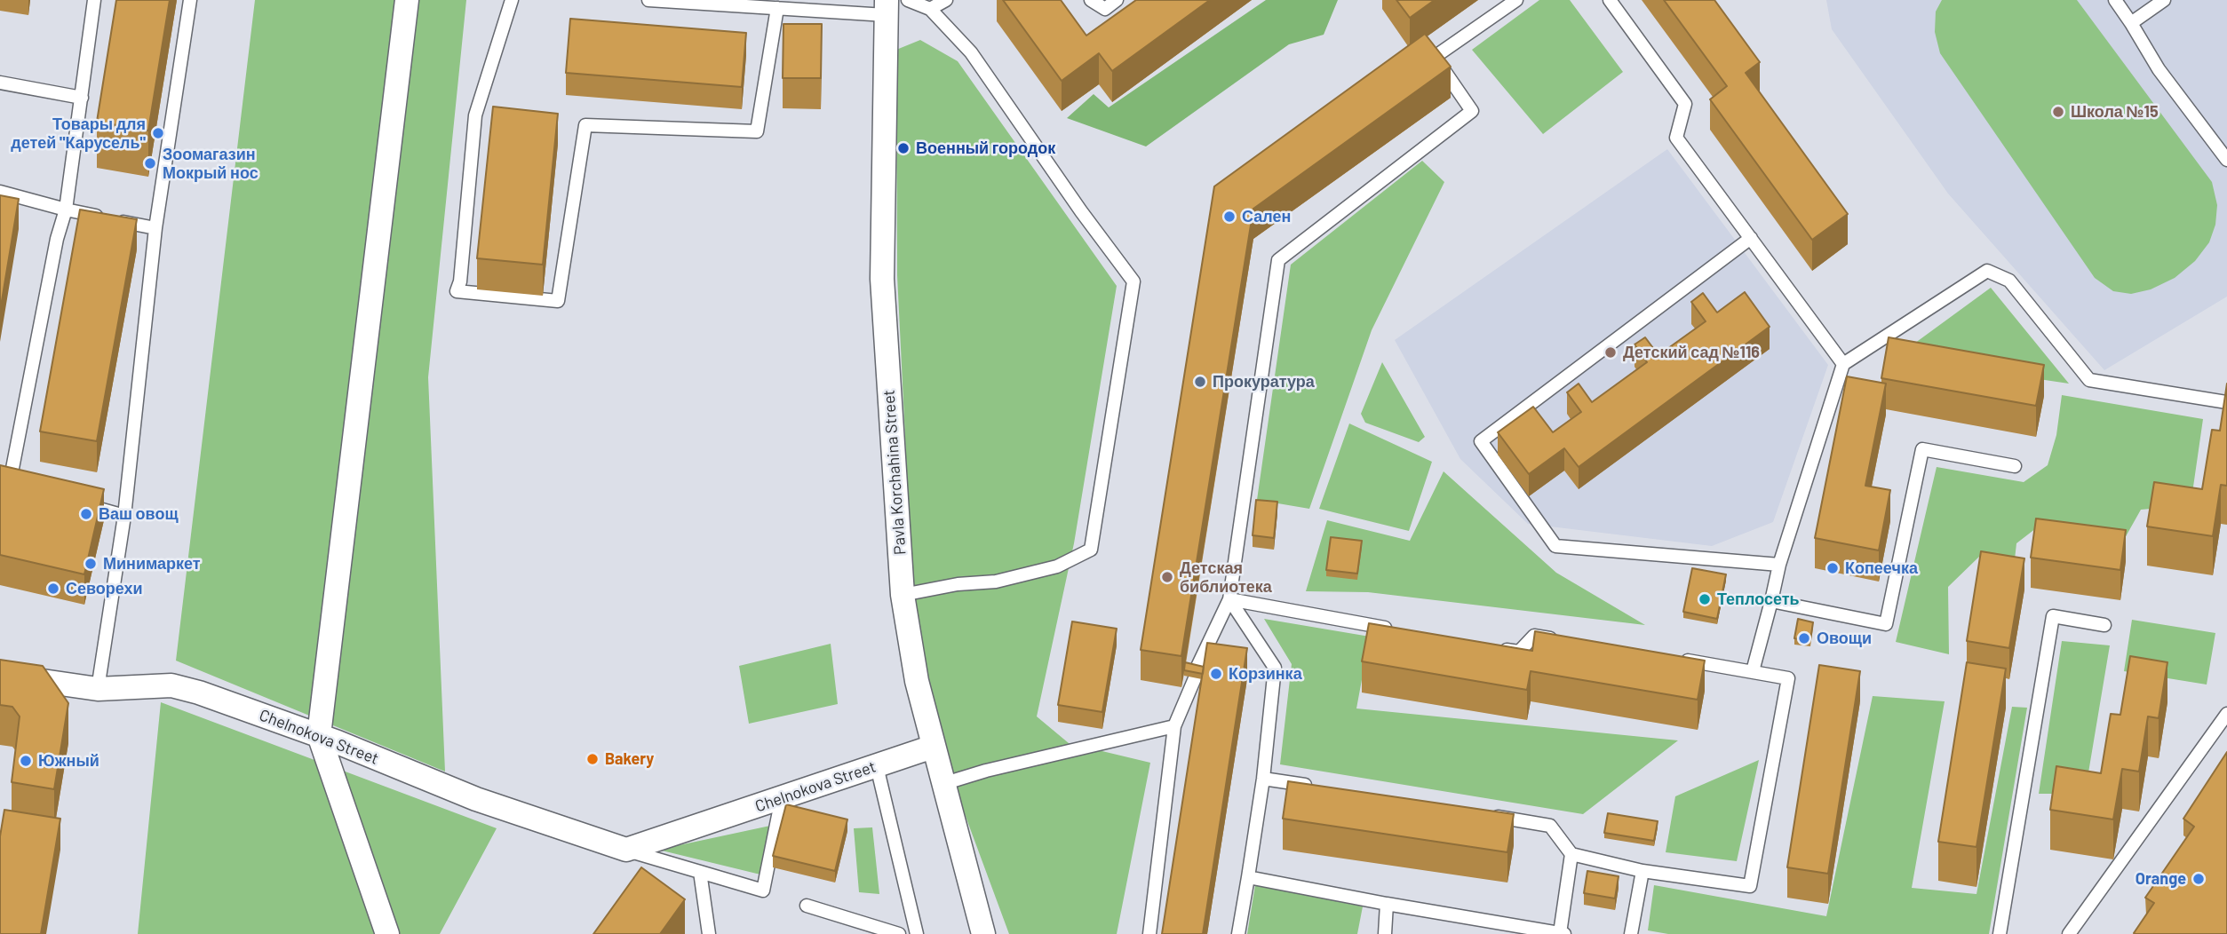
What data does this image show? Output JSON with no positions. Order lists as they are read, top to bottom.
{
  "streets": {
    "street": ["Pavla Korchahina Street", "Chelnokova Street"]
  },
  "crossings": [
    ["Pavla Korchahina Street", "Chelnokova Street"]
  ],
  "places": [
    "Школа №15",
    "Товары для детей \"Карусель\"",
    "Военный городок",
    "Зоомагазин Мокрый нос",
    "Сален",
    "Детский сад №116",
    "Прокуратура",
    "Ваш овощ",
    "Минимаркет",
    "Копеечка",
    "Детская библиотека",
    "Севорехи",
    "Теплосеть",
    "Овощи",
    "Корзинка",
    "Bakery",
    "Южный",
    "Orange"
  ]
}
